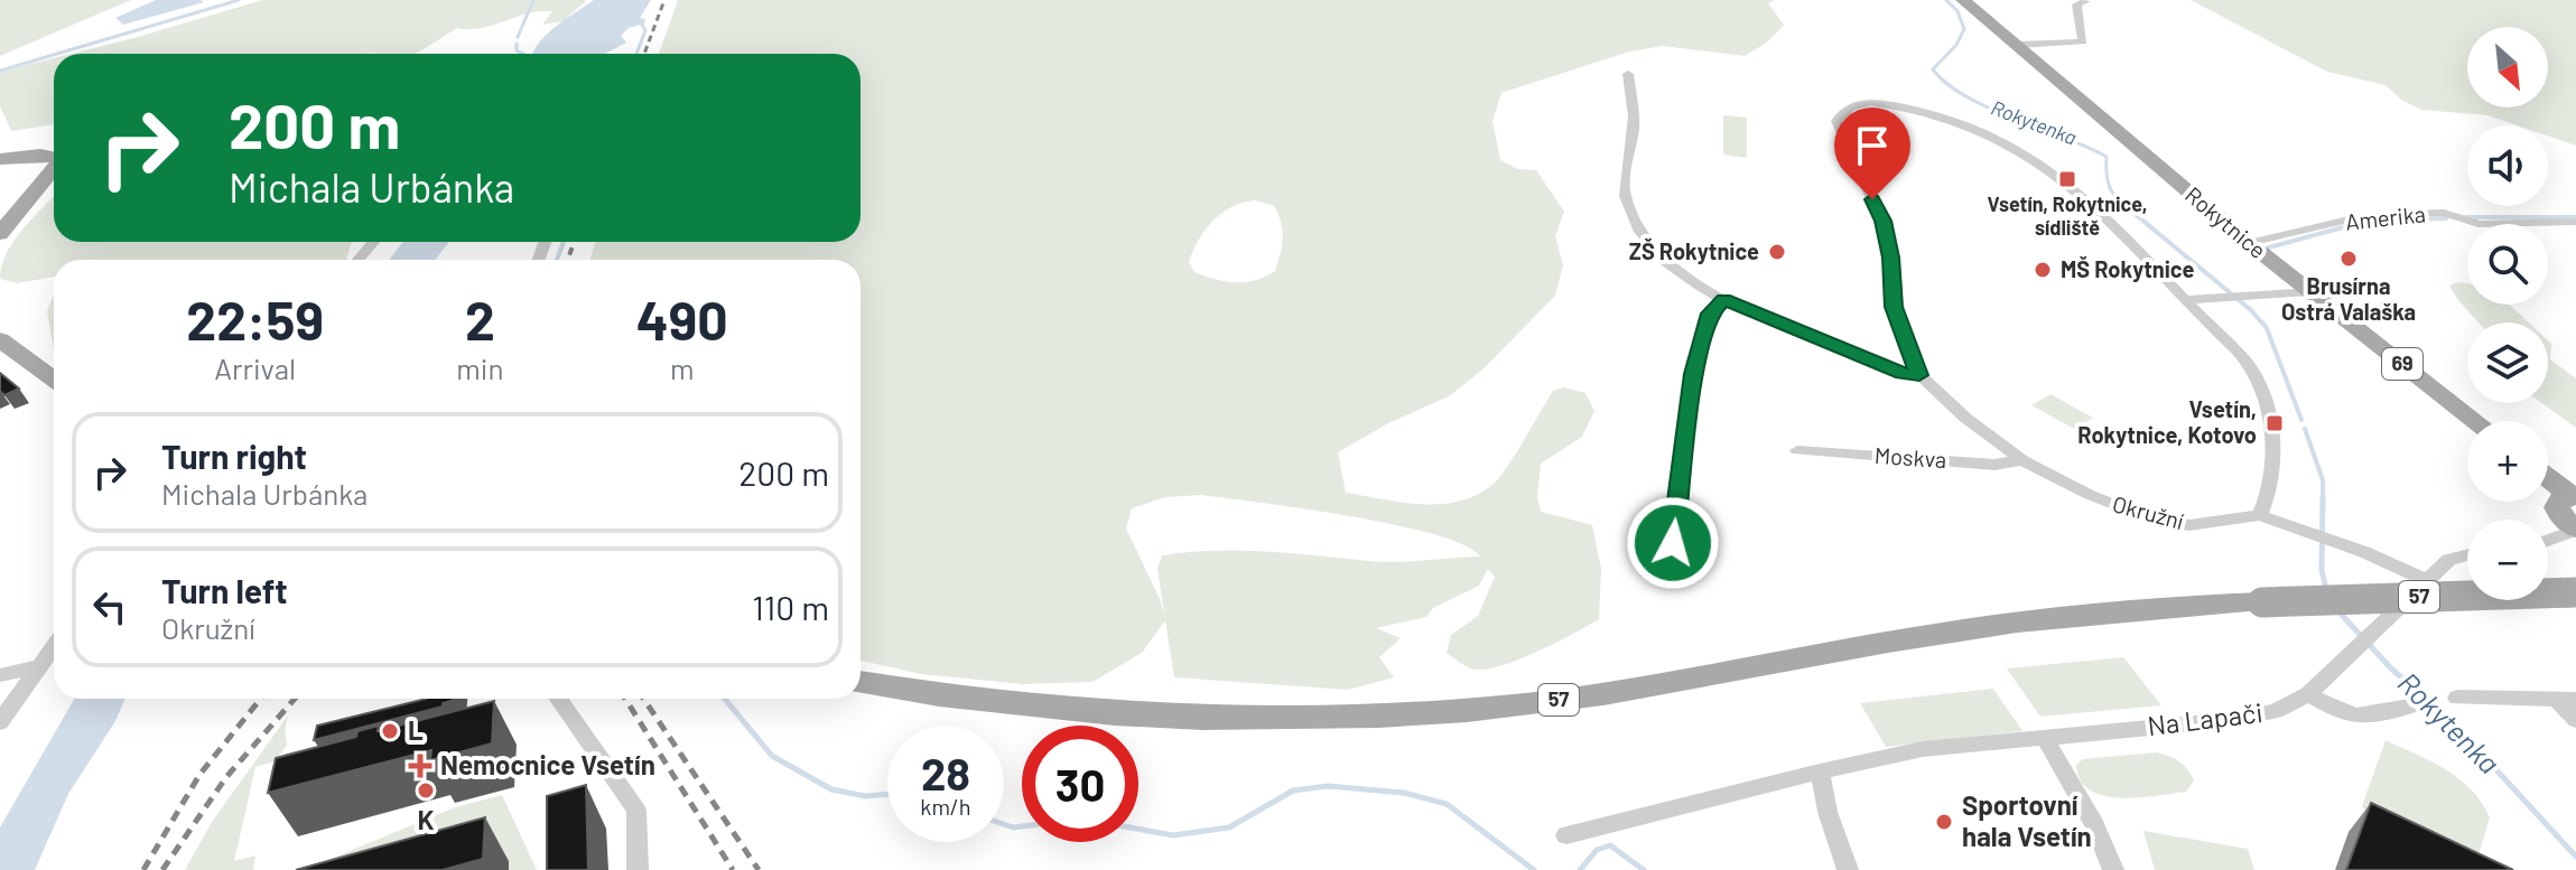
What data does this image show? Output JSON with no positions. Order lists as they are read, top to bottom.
{
  "streets": {
    "main road": ["Rokytnice", "69", "57"],
    "street": [
      "Amerika",
      "Moskva",
      "Okružní",
      "Na Lapači"
    ]
  },
  "crossings": [
    ["Amerika", "Rokytnice"],
    ["Moskva", "Okružní"]
  ],
  "water": ["Rokytenka"],
  "places": {
    "transit": ["Vsetín, Rokytnice, sídliště", "Vsetín, Rokytnice, Kotovo"],
    "other": [
      "ZŠ Rokytnice",
      "Brusírna Ostrá Valaška",
      "MŠ Rokytnice",
      "L",
      "K",
      "Sportovní hala Vsetín"
    ],
    "health": ["Nemocnice Vsetín"]
  },
  "north": "bottom right",
  "page": {
    "map_buttons": ["+", "−"],
    "turn": ["200 m", "Michala Urbánka"],
    "eta": [
      "22:59",
      "Arrival",
      "2",
      "min",
      "490",
      "m"
    ],
    "list": [
      {
        "name": "Turn right",
        "note": "Michala Urbánka",
        "value": "200 m"
      },
      {
        "name": "Turn left",
        "note": "Okružní",
        "value": "110 m"
      }
    ],
    "speed": "28 km/h",
    "limit": "30"
  }
}
